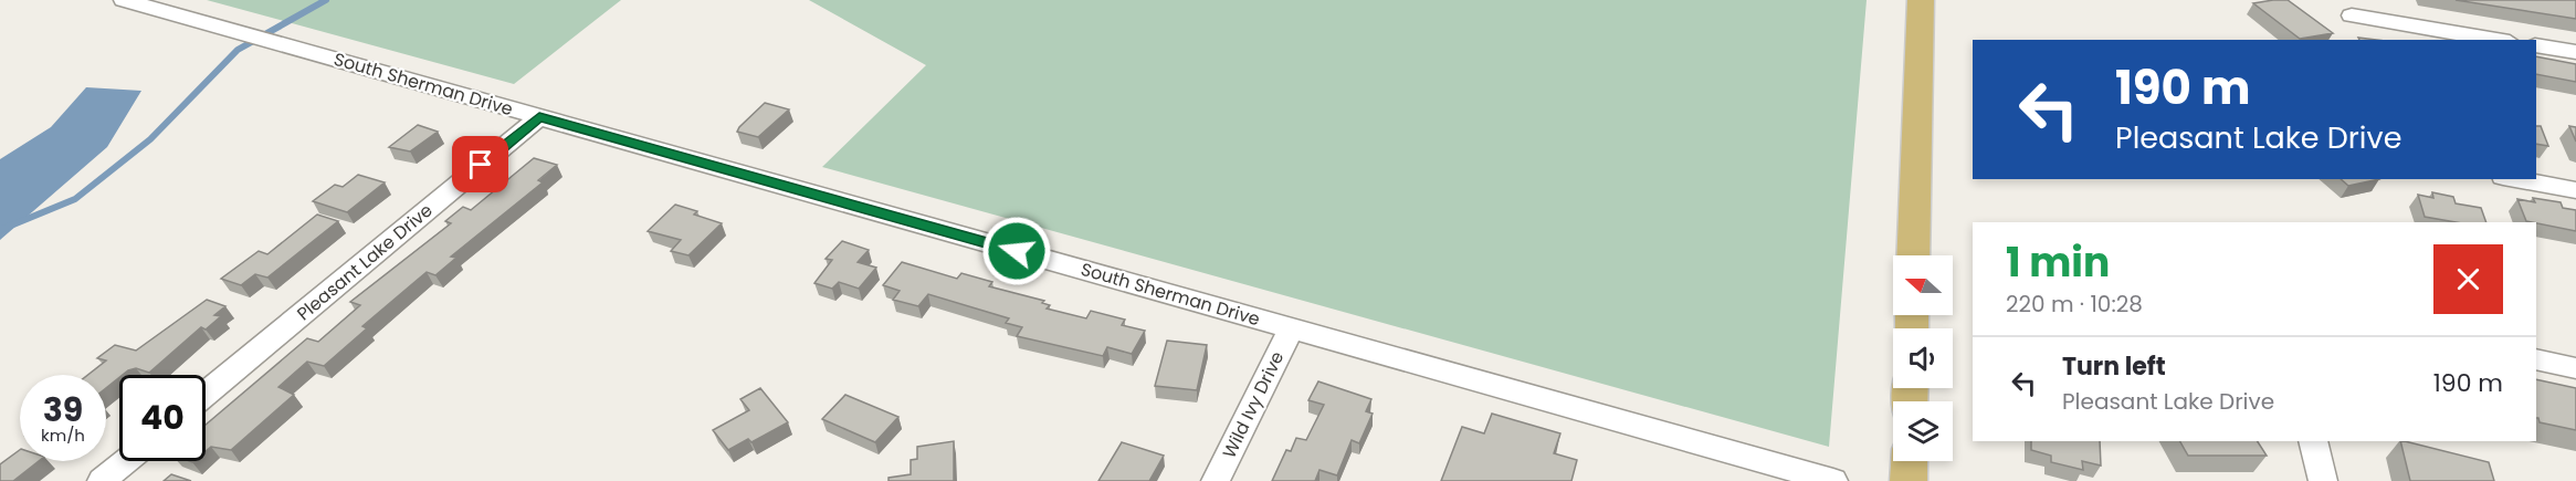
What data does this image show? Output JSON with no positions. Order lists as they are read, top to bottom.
{
  "streets": {
    "street": ["South Sherman Drive", "Pleasant Lake Drive", "Wild Ivy Drive"]
  },
  "crossings": [
    ["South Sherman Drive", "Pleasant Lake Drive"],
    ["South Sherman Drive", "Wild Ivy Drive"]
  ],
  "north": "left",
  "page": {
    "turn": ["190 m", "Pleasant Lake Drive"],
    "heading": ["1 min", "220 m · 10:28"],
    "list": [
      {
        "name": "Turn left",
        "note": "Pleasant Lake Drive",
        "value": "190 m"
      }
    ],
    "speed": "39 km/h",
    "limit": "40"
  }
}
